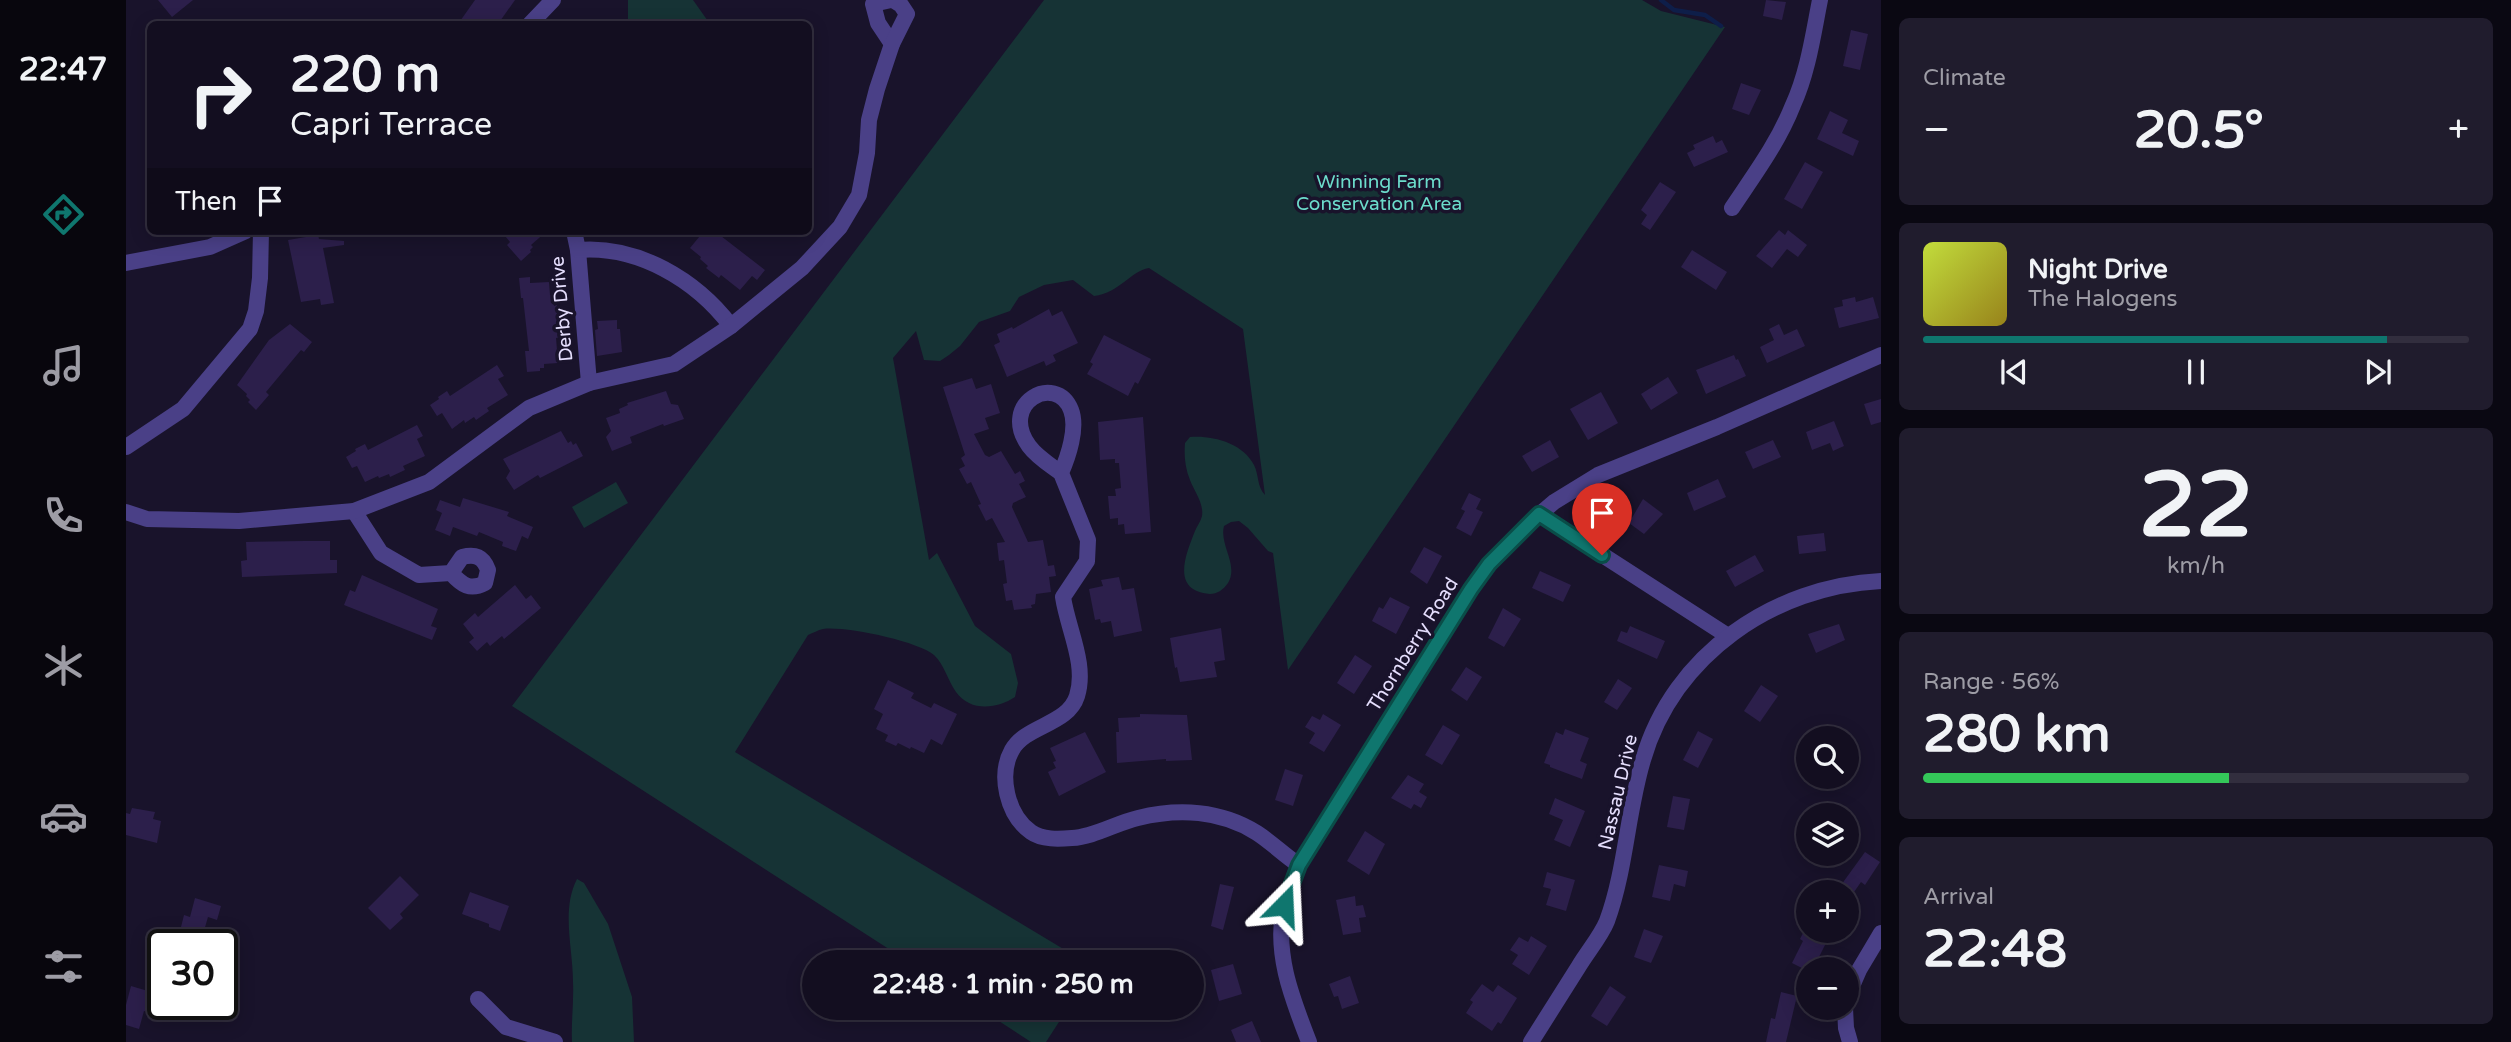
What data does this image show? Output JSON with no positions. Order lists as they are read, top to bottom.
{
  "streets": {
    "street": ["Derby Drive", "Thornberry Road", "Nassau Drive"]
  },
  "parks": ["Winning Farm Conservation Area"],
  "page": {
    "tabs": "22:47",
    "tile": [
      "Climate",
      ["22", "km/h"],
      ["Range · 56%", "280 km"],
      ["Arrival", "22:48"]
    ],
    "turn": ["220 m", "Capri Terrace"],
    "heat": ["−", "20.5°", "+"],
    "then": "Then",
    "song": ["Night Drive", "The Halogens"],
    "map_buttons": ["+", "−"],
    "limit": "30",
    "trip": "22:48 · 1 min · 250 m"
  }
}
